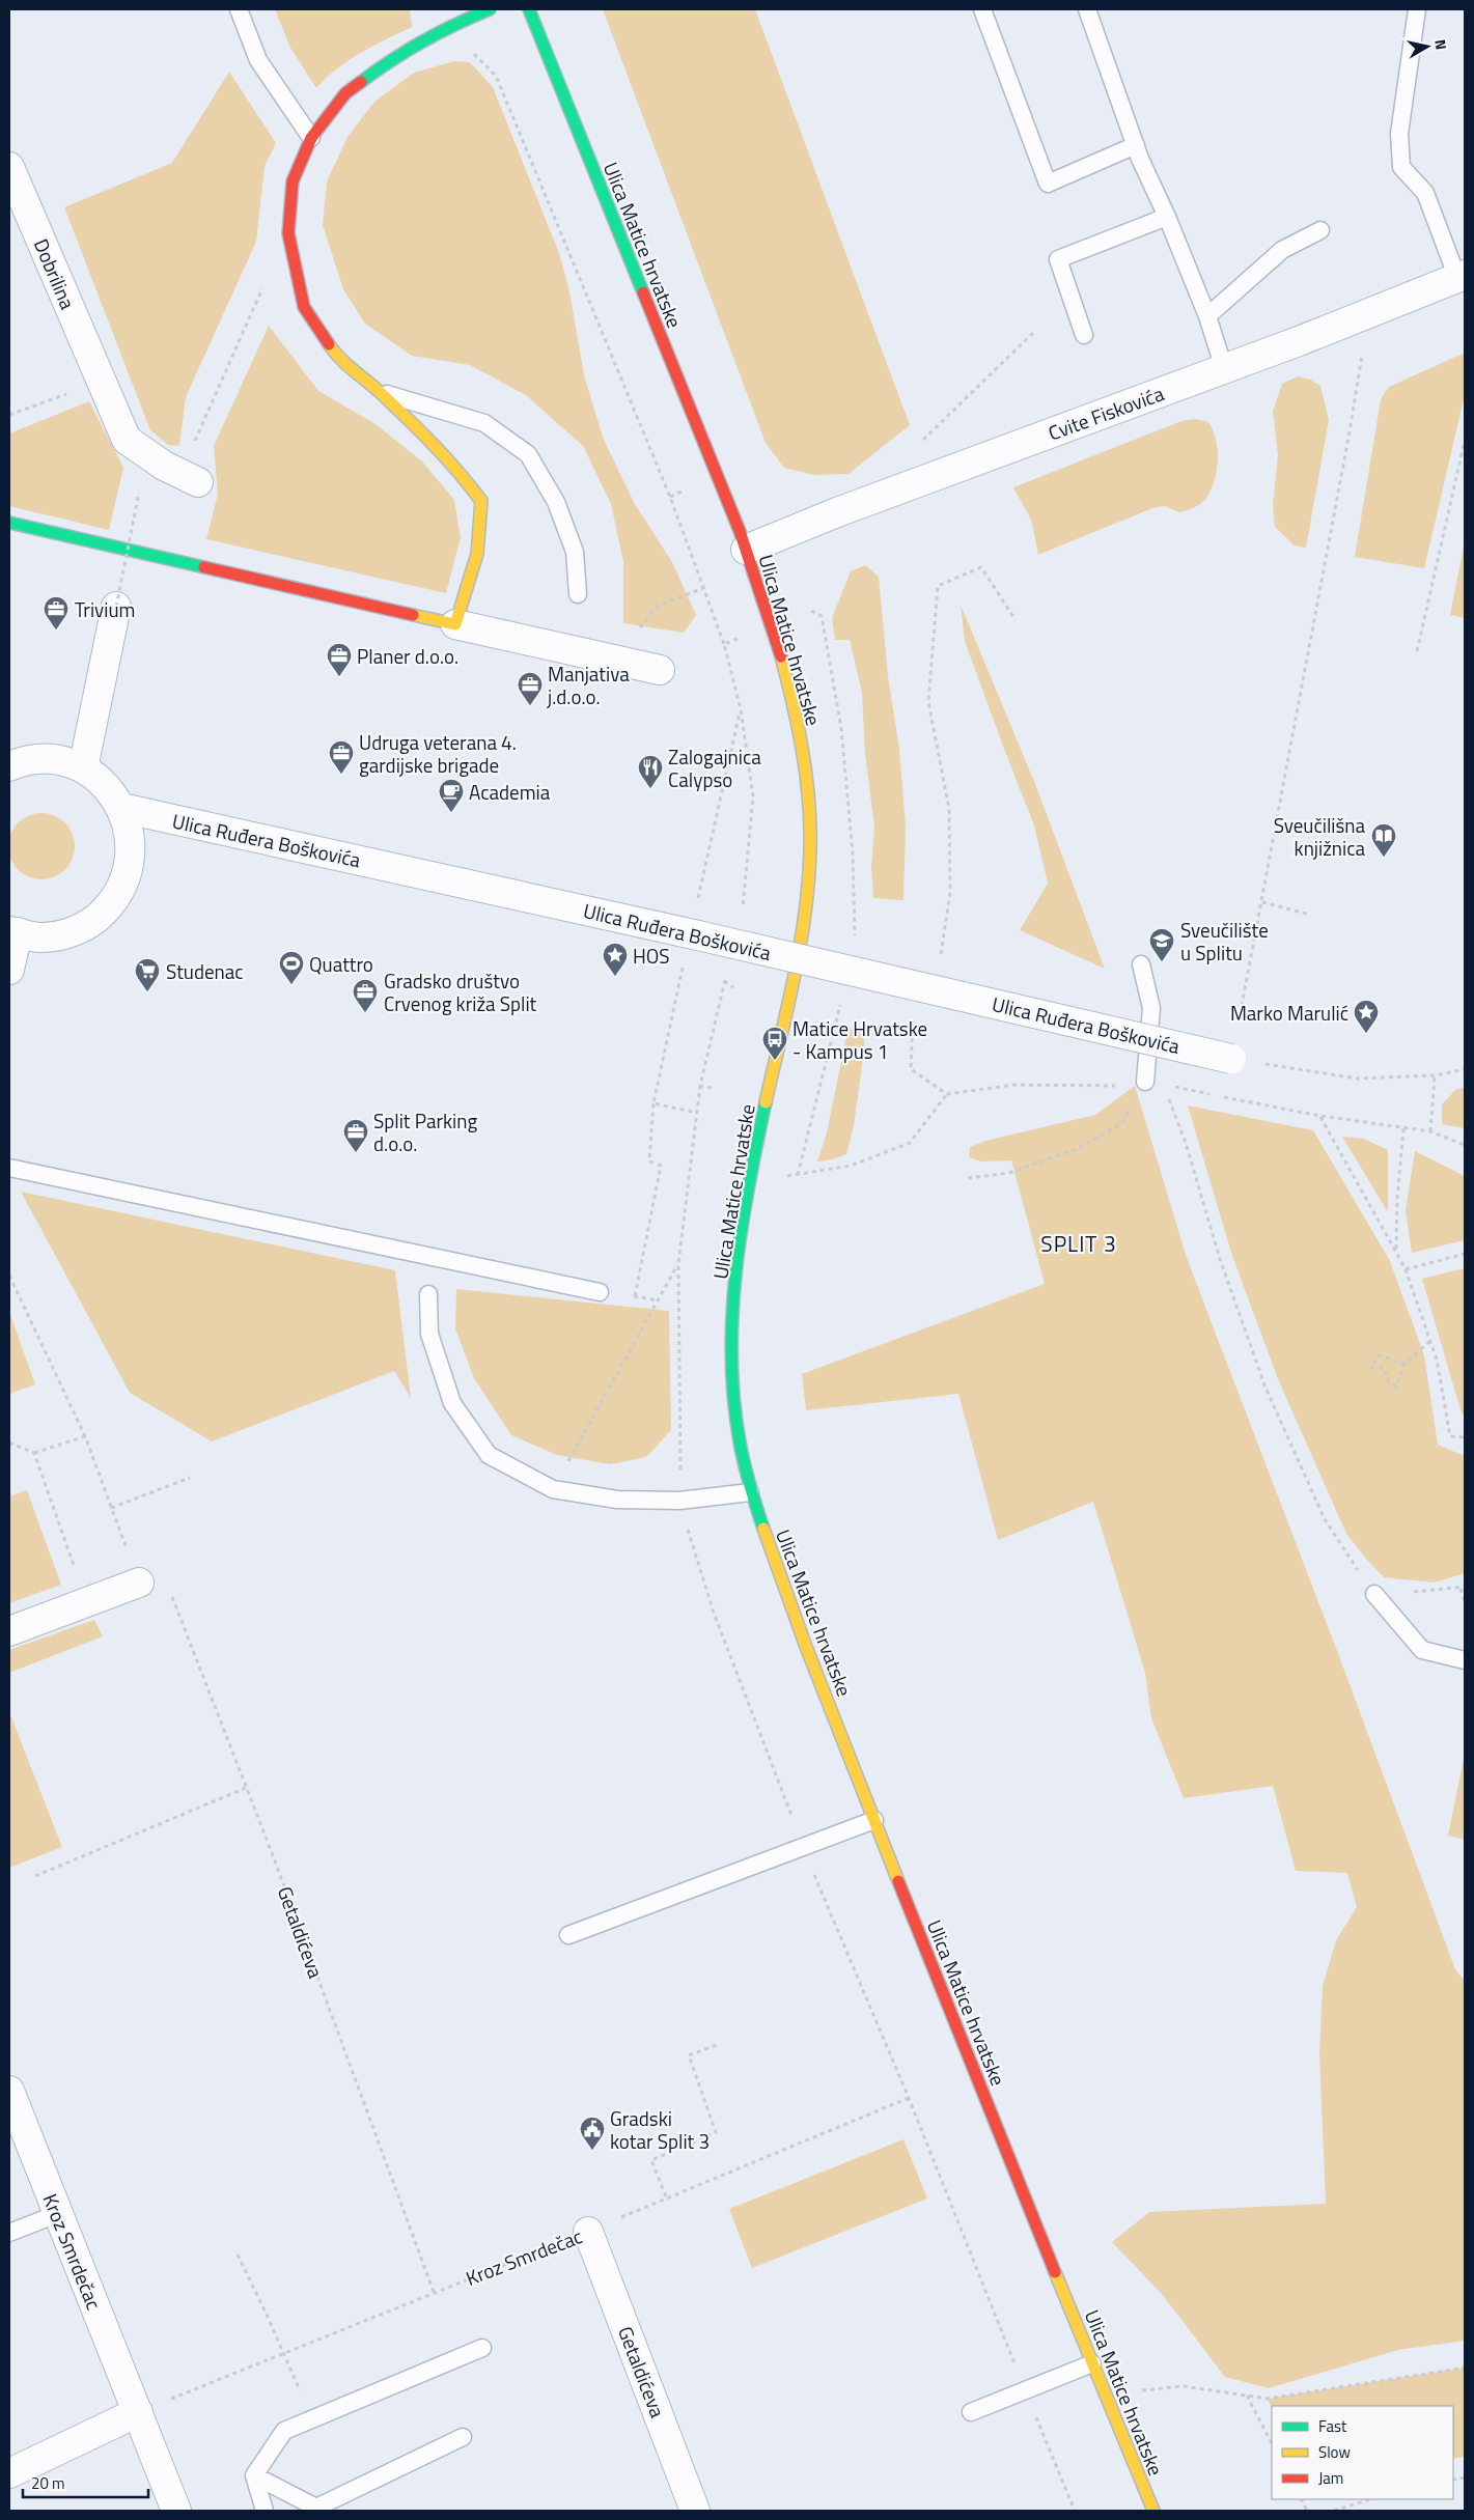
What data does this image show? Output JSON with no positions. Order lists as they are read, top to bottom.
{
  "streets": {
    "street": [
      "Ulica Matice hrvatske",
      "Dobrilina",
      "Cvite Fiskovića",
      "Ulica Ruđera Boškovića",
      "Getaldićeva",
      "Kroz Smrdečac"
    ]
  },
  "crossings": [
    ["Ulica Matice hrvatske", "Cvite Fiskovića"],
    ["Getaldićeva", "Kroz Smrdečac"]
  ],
  "districts": ["SPLIT 3"],
  "places": {
    "office": [
      "Trivium",
      "Planer d.o.o.",
      "Manjativa j.d.o.o.",
      "Udruga veterana 4. gardijske brigade",
      "Gradsko društvo Crvenog križa Split",
      "Split Parking d.o.o."
    ],
    "restaurant": ["Zalogajnica Calypso"],
    "cafe": ["Academia"],
    "library": ["Sveučilišna knjižnica"],
    "school or university": ["Sveučilište u Splitu"],
    "place": ["HOS", "Marko Marulić"],
    "sports": ["Quattro"],
    "supermarket": ["Studenac"],
    "bus stop": ["Matice Hrvatske - Kampus 1"],
    "public building": ["Gradski kotar Split 3"]
  },
  "legend": ["Fast", "Slow", "Jam"],
  "scale_bar": "20 m",
  "north": "right"
}
